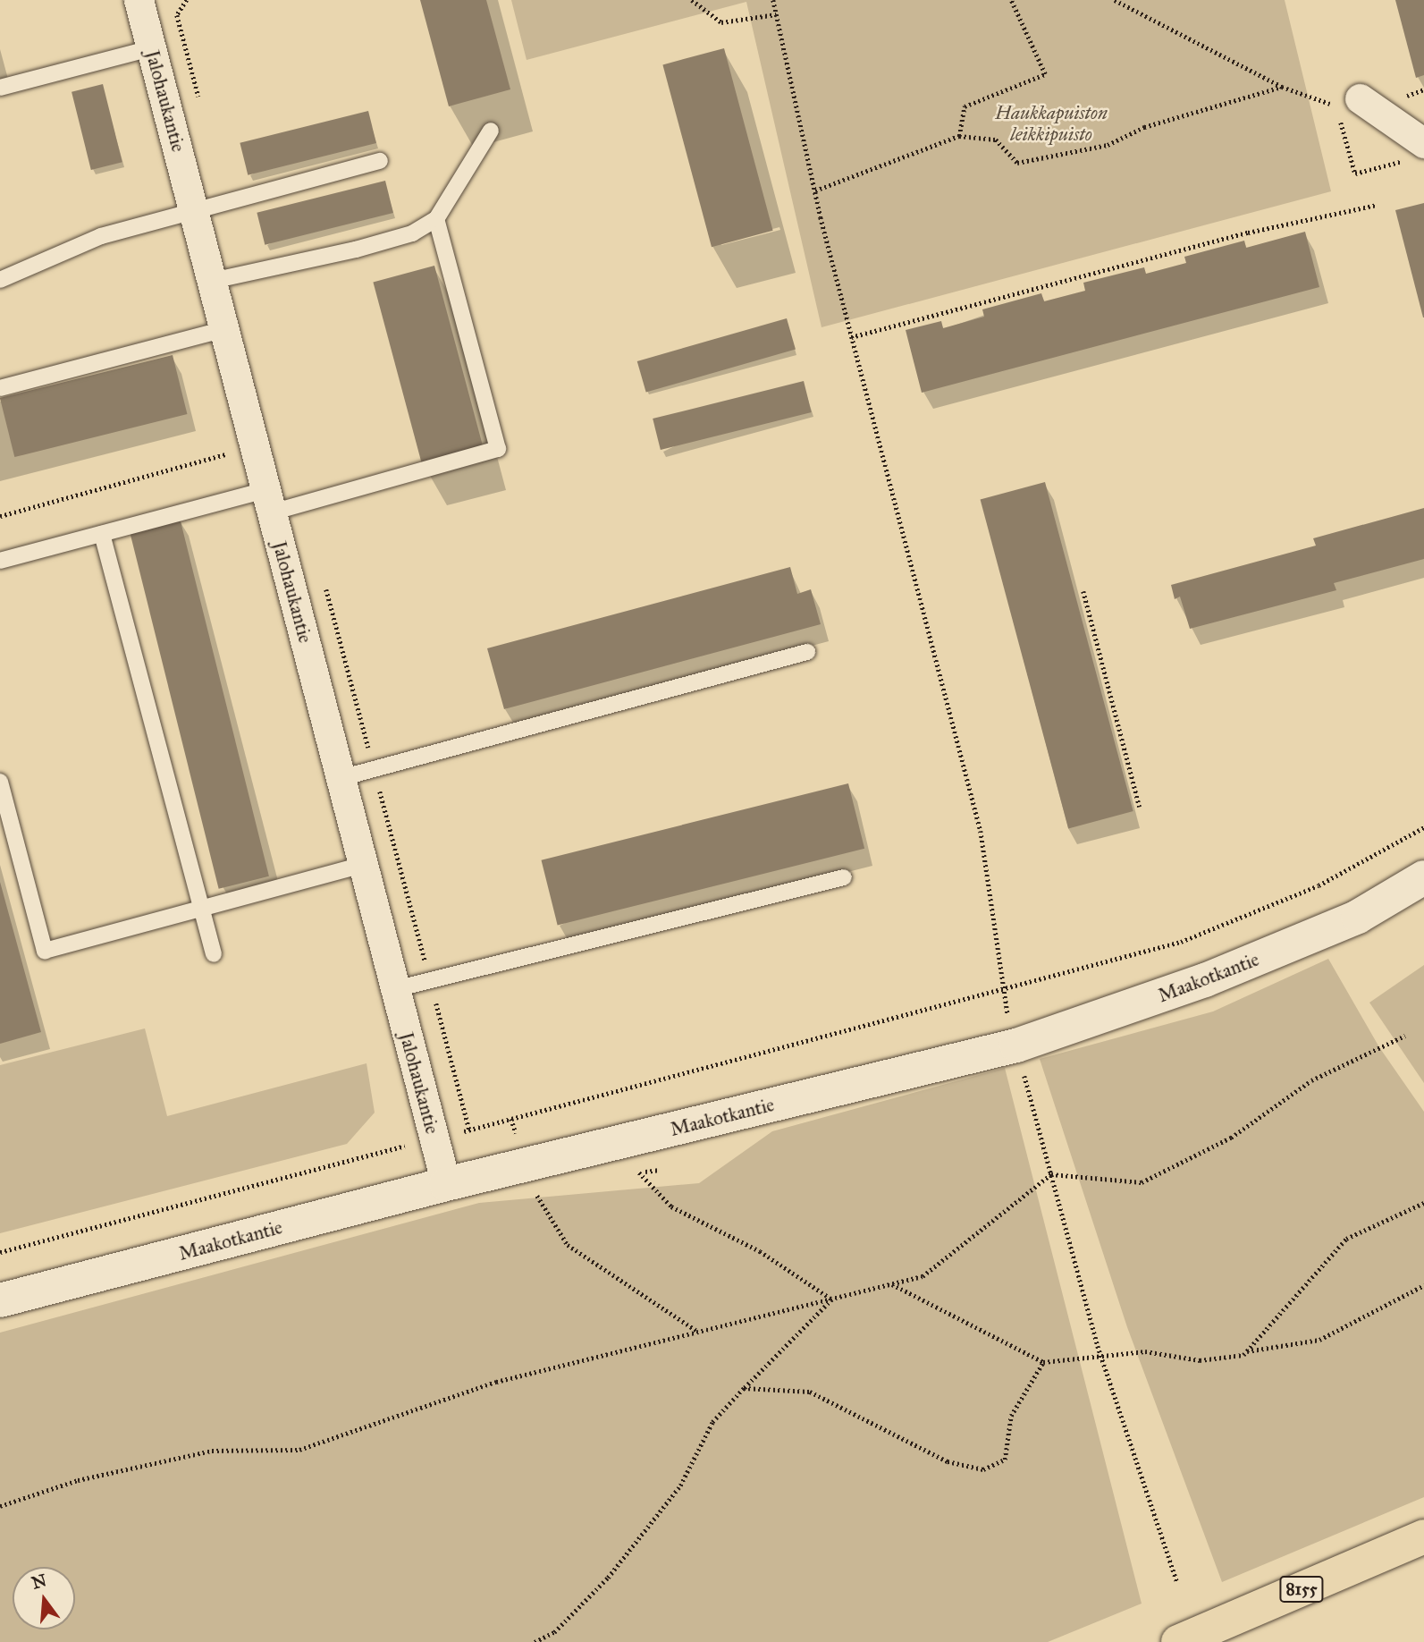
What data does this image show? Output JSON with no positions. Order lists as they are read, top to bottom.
{
  "streets": {
    "main road": ["8155"],
    "street": ["Jalohaukantie", "Maakotkantie"]
  },
  "crossings": [
    ["Jalohaukantie", "Maakotkantie"]
  ],
  "parks": ["Haukkapuiston leikkipuisto"],
  "north": "top"
}
